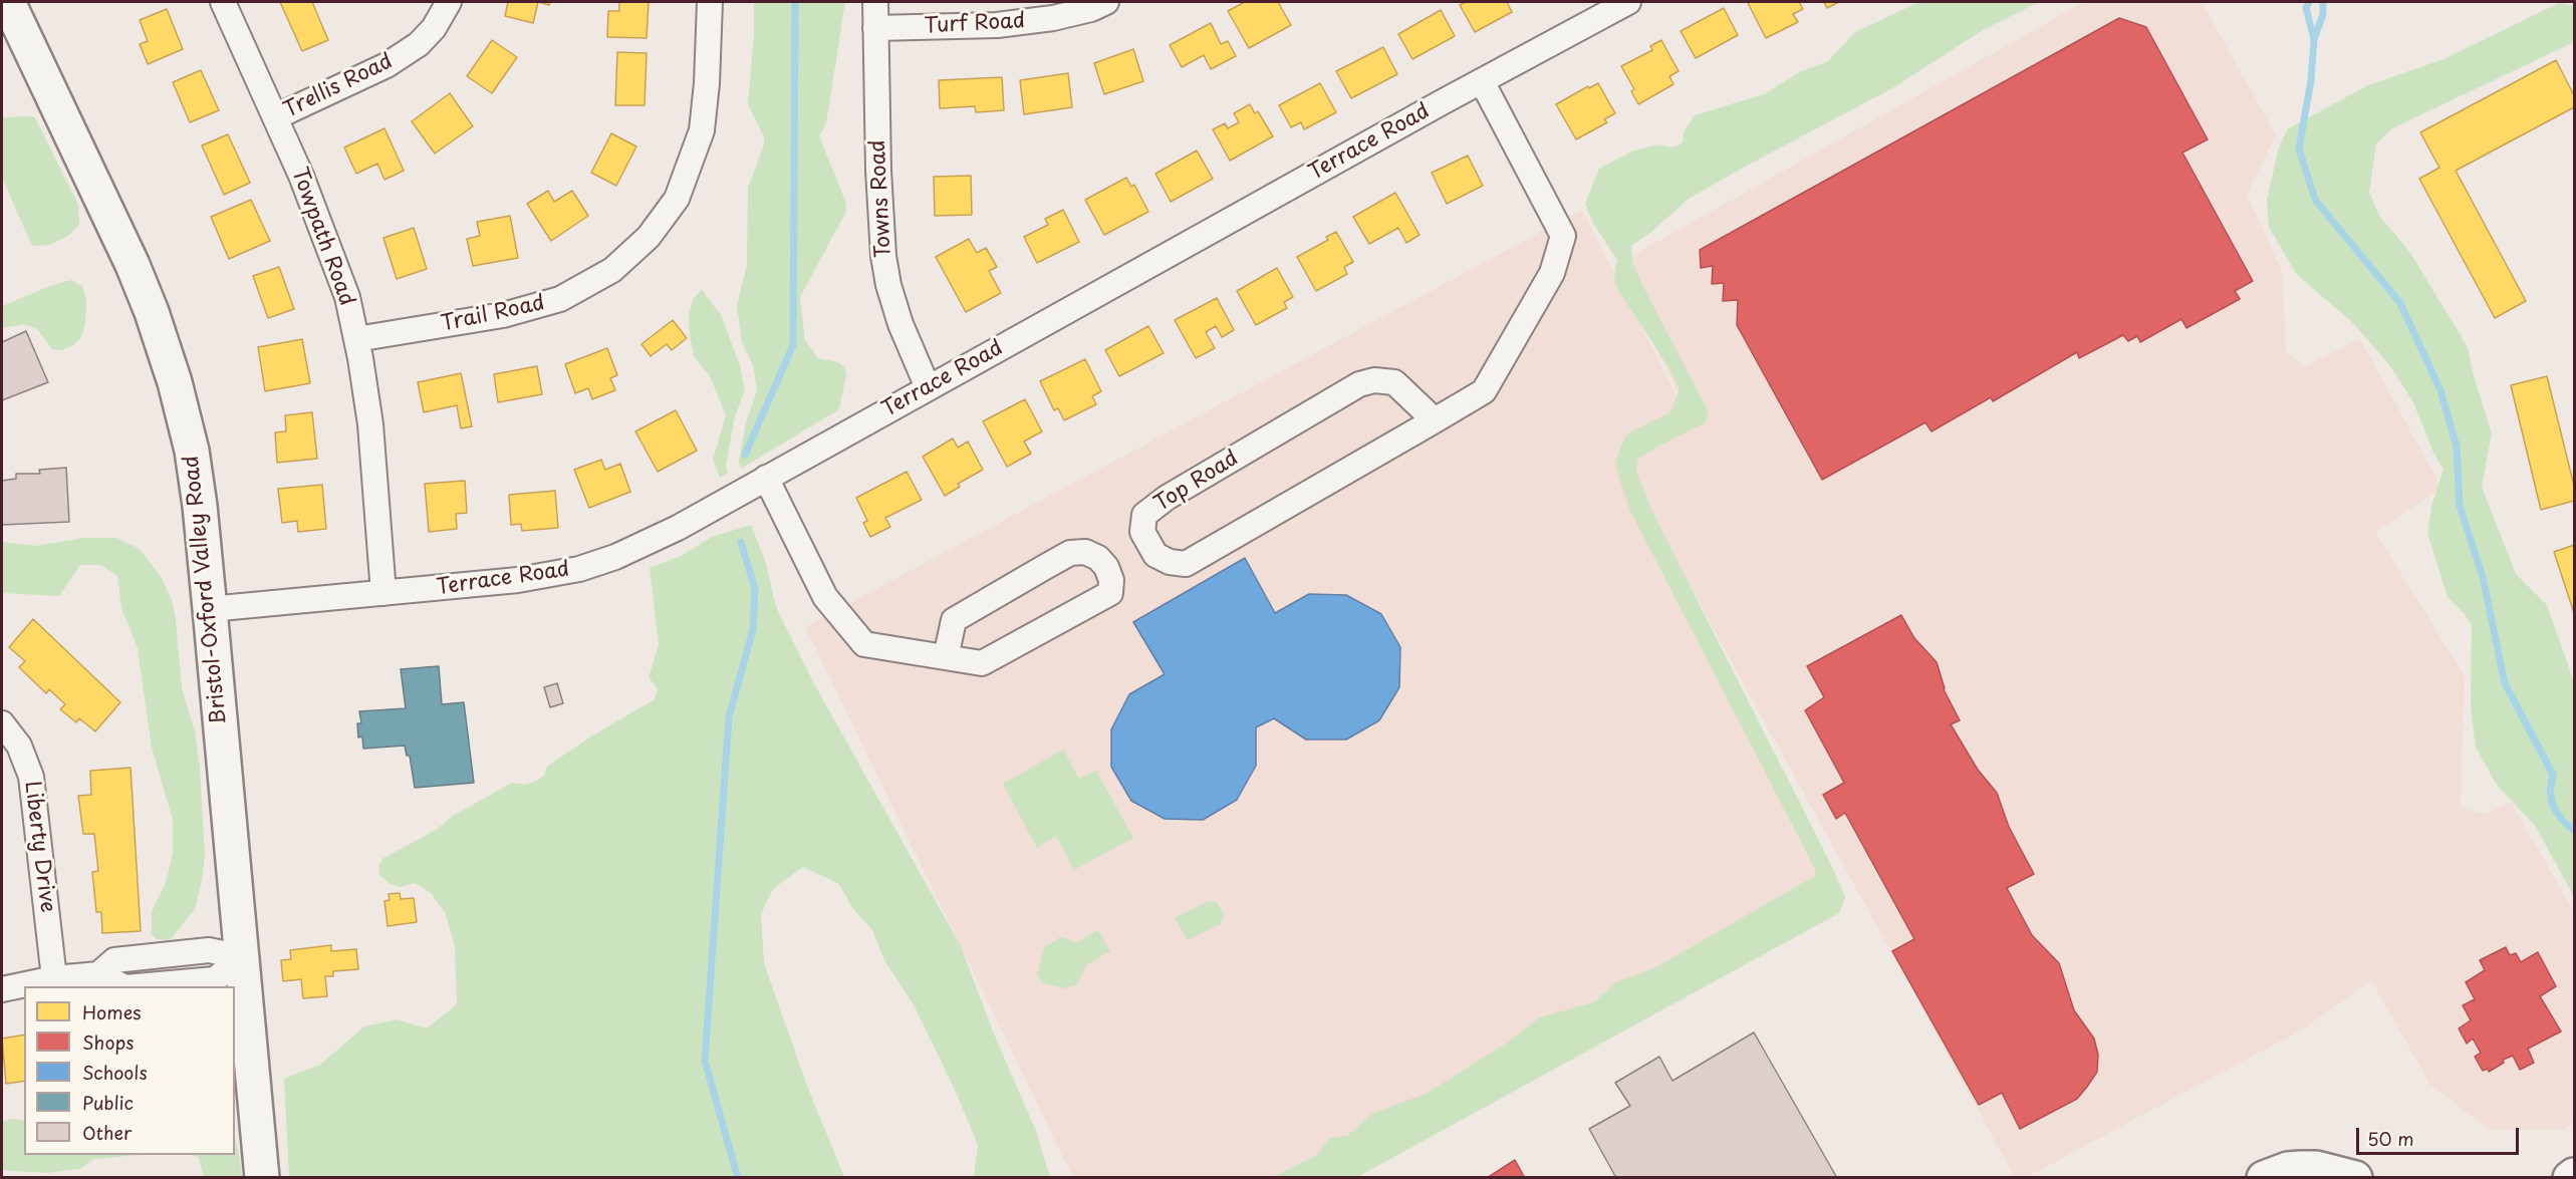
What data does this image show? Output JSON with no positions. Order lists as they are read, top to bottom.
{
  "streets": {
    "main road": ["Bristol-Oxford Valley Road"],
    "street": [
      "Turf Road",
      "Trellis Road",
      "Terrace Road",
      "Towns Road",
      "Towpath Road",
      "Trail Road",
      "Top Road",
      "Liberty Drive"
    ]
  },
  "crossings": [
    ["Turf Road", "Towns Road"],
    ["Trellis Road", "Towpath Road"],
    ["Terrace Road", "Towns Road"],
    ["Terrace Road", "Towpath Road"],
    ["Terrace Road", "Top Road"],
    ["Terrace Road", "Bristol-Oxford Valley Road"],
    ["Towpath Road", "Trail Road"]
  ],
  "legend": [
    "Homes",
    "Shops",
    "Schools",
    "Public",
    "Other"
  ],
  "scale_bar": "50 m"
}
